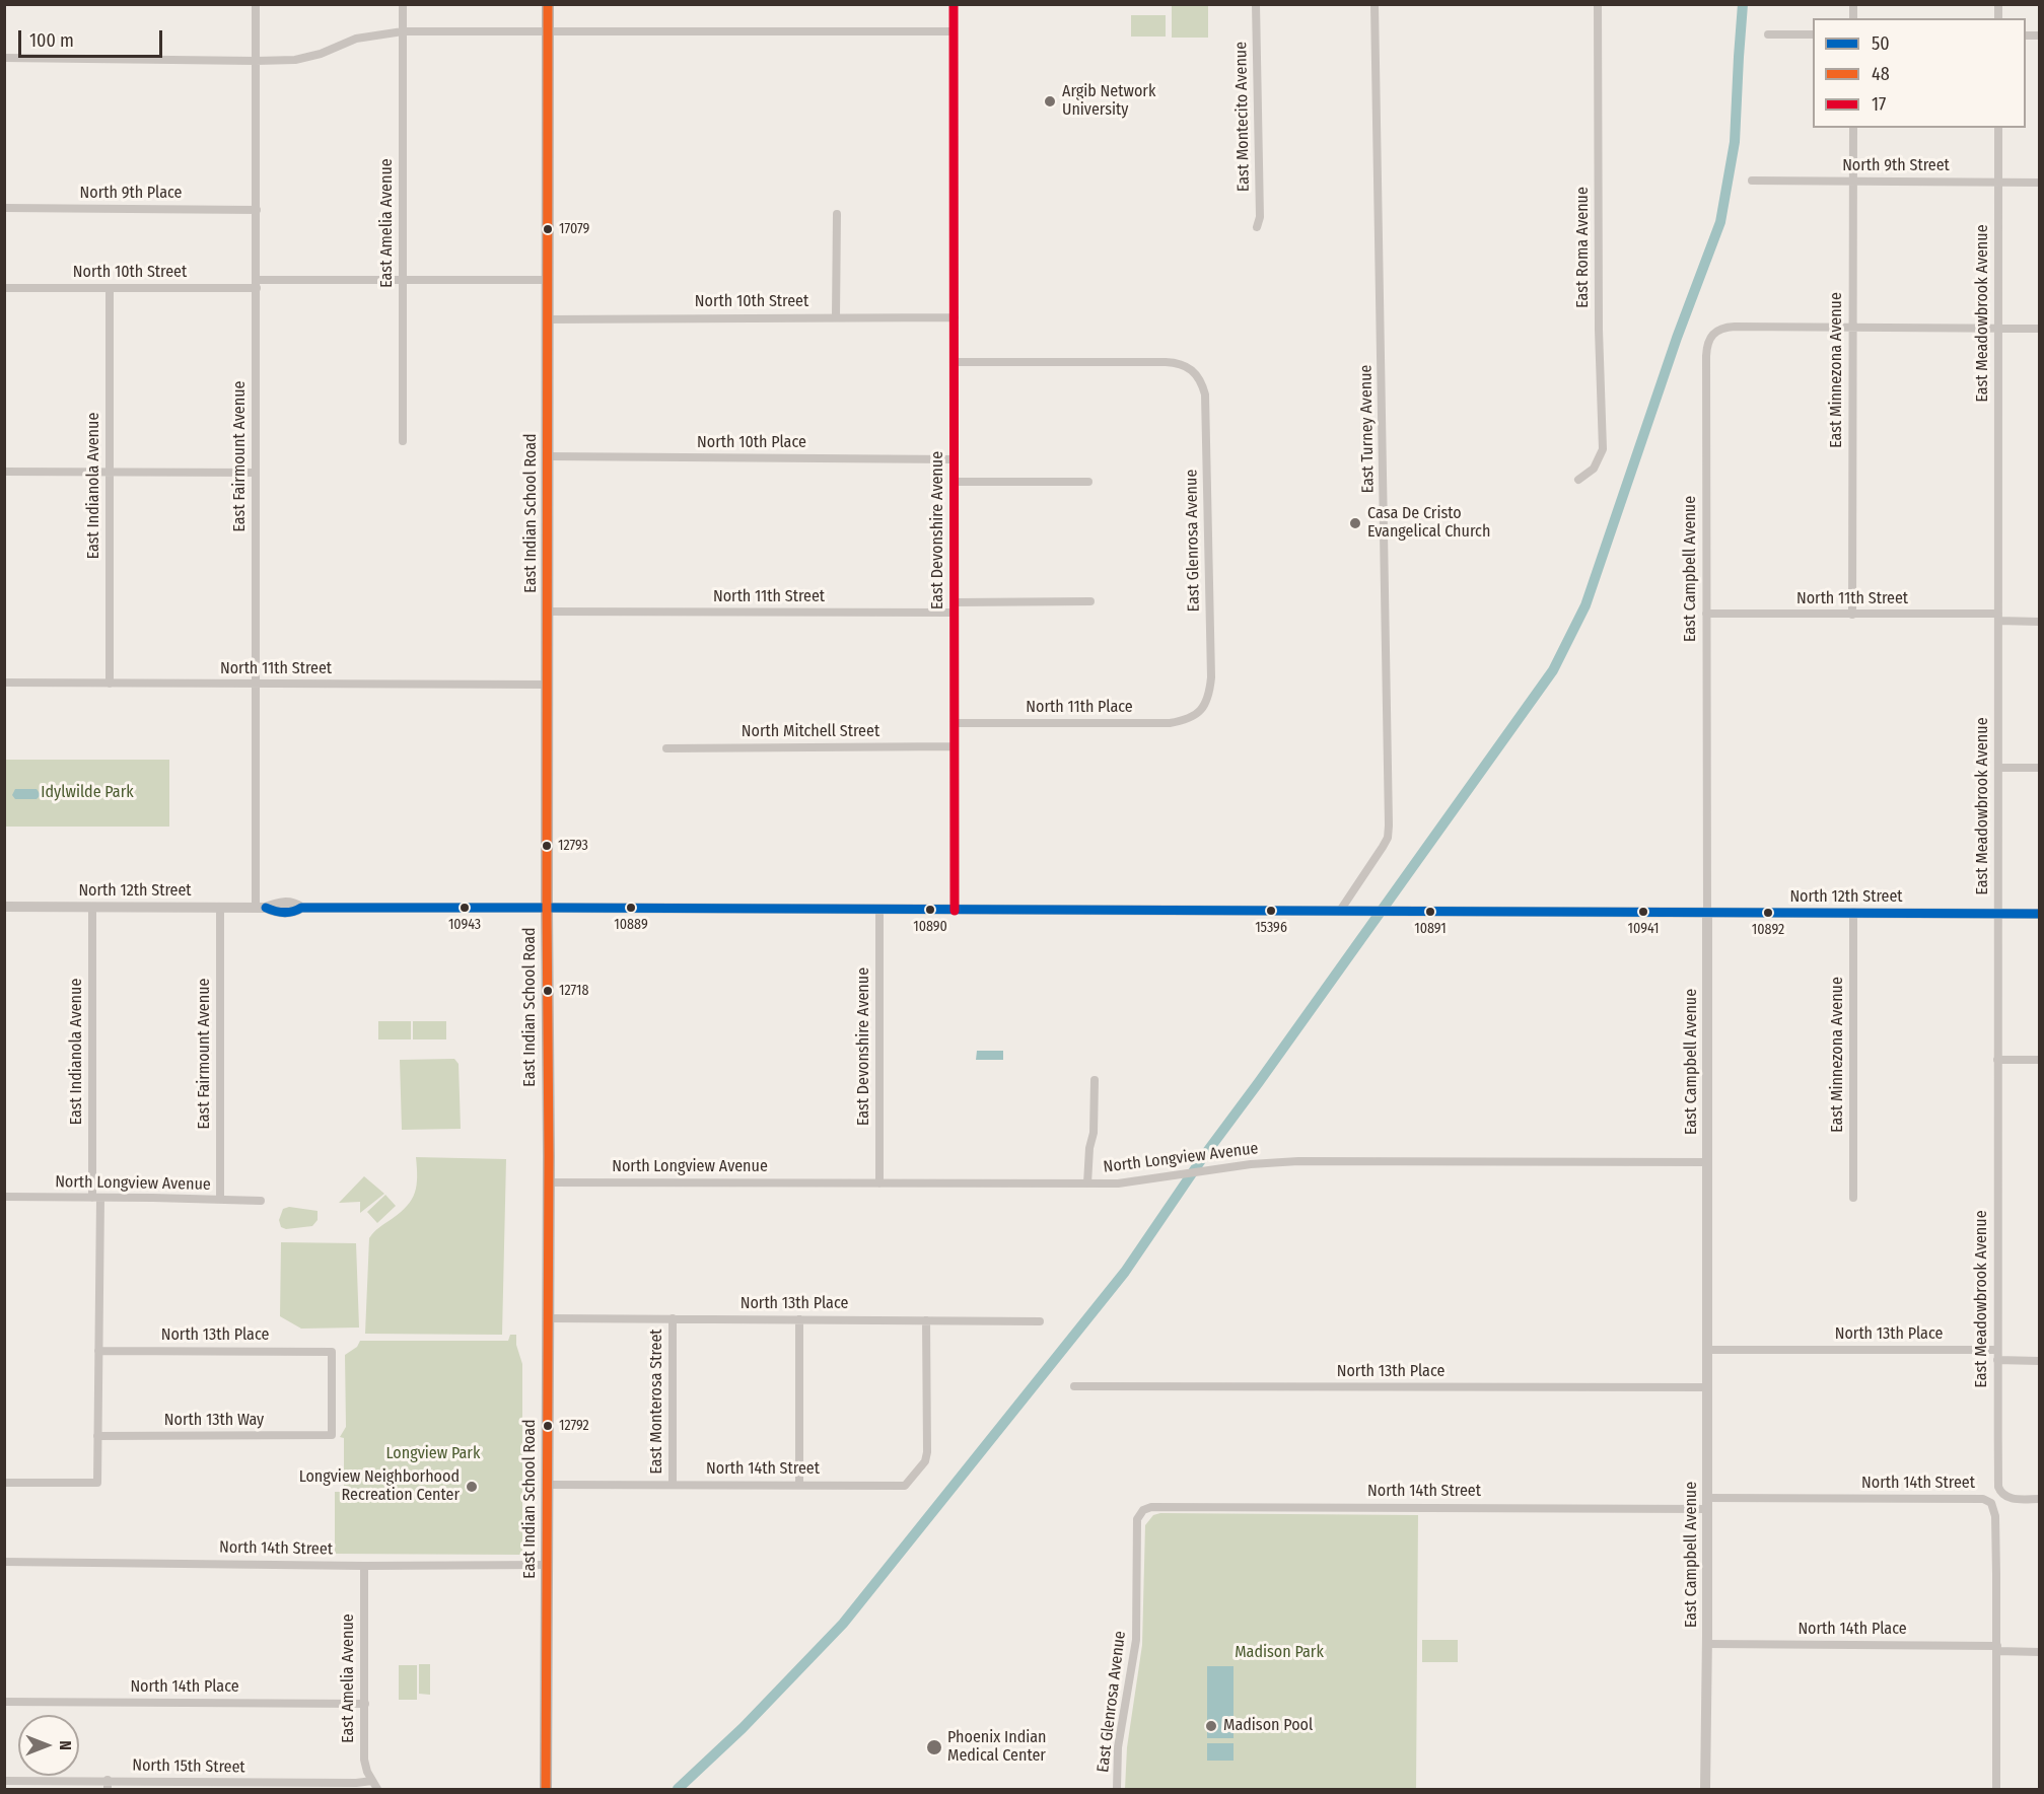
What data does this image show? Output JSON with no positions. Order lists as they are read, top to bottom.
{
  "streets": {
    "main road": ["East Indian School Road"],
    "street": [
      "East Montecito Avenue",
      "North 9th Street",
      "North 9th Place",
      "East Amelia Avenue",
      "East Roma Avenue",
      "North 10th Street",
      "East Meadowbrook Avenue",
      "East Minnezona Avenue",
      "East Turney Avenue",
      "North 10th Place",
      "East Fairmount Avenue",
      "East Indianola Avenue",
      "East Devonshire Avenue",
      "East Glenrosa Avenue",
      "East Campbell Avenue",
      "North 11th Street",
      "North 11th Place",
      "North Mitchell Street",
      "North 12th Street",
      "North Longview Avenue",
      "North 13th Place",
      "East Monterosa Street",
      "North 13th Way",
      "North 14th Street",
      "North 14th Place",
      "North 15th Street"
    ]
  },
  "crossings": [
    ["North 9th Street", "East Meadowbrook Avenue"],
    ["North 9th Street", "East Minnezona Avenue"],
    ["North 9th Place", "East Fairmount Avenue"],
    ["East Amelia Avenue", "North 10th Street"],
    ["East Amelia Avenue", "North 14th Street"],
    ["East Amelia Avenue", "North 14th Place"],
    ["East Amelia Avenue", "North 15th Street"],
    ["North 10th Street", "East Fairmount Avenue"],
    ["North 10th Street", "East Indianola Avenue"],
    ["North 10th Street", "East Indian School Road"],
    ["North 10th Street", "East Devonshire Avenue"],
    ["East Meadowbrook Avenue", "North 11th Street"],
    ["East Meadowbrook Avenue", "North 12th Street"],
    ["East Meadowbrook Avenue", "North 13th Place"],
    ["East Meadowbrook Avenue", "North 14th Street"],
    ["East Minnezona Avenue", "East Campbell Avenue"],
    ["East Minnezona Avenue", "North 11th Street"],
    ["East Minnezona Avenue", "North 12th Street"],
    ["East Turney Avenue", "North 12th Street"],
    ["North 10th Place", "East Indian School Road"],
    ["North 10th Place", "East Devonshire Avenue"],
    ["East Fairmount Avenue", "North 11th Street"],
    ["East Fairmount Avenue", "North 12th Street"],
    ["East Fairmount Avenue", "North Longview Avenue"],
    ["East Indianola Avenue", "North 11th Street"],
    ["East Indianola Avenue", "North 12th Street"],
    ["East Indianola Avenue", "North Longview Avenue"],
    ["East Indianola Avenue", "North 13th Place"],
    ["East Indianola Avenue", "North 13th Way"],
    ["East Indian School Road", "North 11th Street"],
    ["East Indian School Road", "North 12th Street"],
    ["East Indian School Road", "North Longview Avenue"],
    ["East Indian School Road", "North 13th Place"],
    ["East Indian School Road", "North 14th Street"],
    ["East Devonshire Avenue", "East Glenrosa Avenue"],
    ["East Devonshire Avenue", "North 11th Street"],
    ["East Devonshire Avenue", "North 11th Place"],
    ["East Devonshire Avenue", "North Mitchell Street"],
    ["East Devonshire Avenue", "North 12th Street"],
    ["East Devonshire Avenue", "North Longview Avenue"],
    ["East Glenrosa Avenue", "North 11th Place"],
    ["East Glenrosa Avenue", "North 14th Street"],
    ["East Campbell Avenue", "North 11th Street"],
    ["East Campbell Avenue", "North 12th Street"],
    ["East Campbell Avenue", "North Longview Avenue"],
    ["East Campbell Avenue", "North 13th Place"],
    ["East Campbell Avenue", "North 14th Street"],
    ["East Campbell Avenue", "North 14th Place"],
    ["North 13th Place", "East Monterosa Street"],
    ["North 13th Place", "North 13th Way"],
    ["North 13th Place", "North 14th Street"],
    ["East Monterosa Street", "North 14th Street"],
    ["North 14th Street", "North 14th Place"]
  ],
  "parks": ["Idylwilde Park", "Longview Park", "Madison Park"],
  "places": [
    "Argib Network University",
    "17079",
    "Casa De Cristo Evangelical Church",
    "12793",
    "10943",
    "10889",
    "10890",
    "15396",
    "10891",
    "10941",
    "10892",
    "12718",
    "12792",
    "Longview Neighborhood Recreation Center",
    "Madison Pool",
    "Phoenix Indian Medical Center"
  ],
  "lines": ["transit line 48", "transit line 17", "transit line 50"],
  "legend": ["50", "48", "17"],
  "scale_bar": "100 m",
  "north": "right"
}
